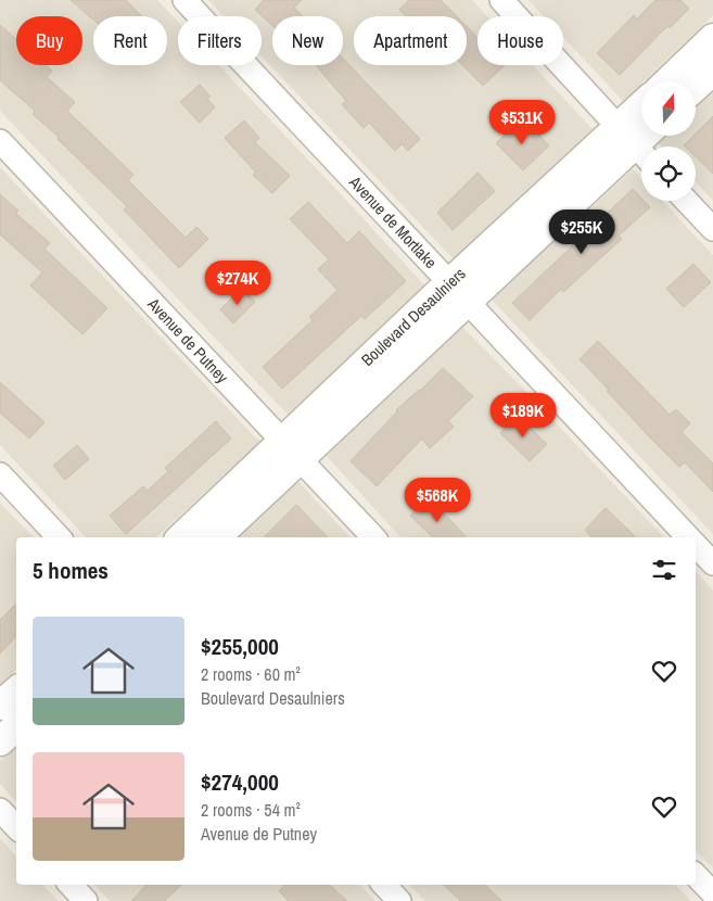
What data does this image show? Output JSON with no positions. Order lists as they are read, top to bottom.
{
  "streets": {
    "street": ["Avenue de Mortlake", "Boulevard Desaulniers", "Avenue de Putney"]
  },
  "crossings": [
    ["Avenue de Mortlake", "Boulevard Desaulniers"],
    ["Boulevard Desaulniers", "Avenue de Putney"]
  ],
  "north": "top",
  "page": {
    "chip": [
      "Buy",
      "Rent",
      "Filters",
      "New",
      "Apartment",
      "House"
    ],
    "price": [
      "$531K",
      "$255K",
      "$274K",
      "$189K",
      "$568K"
    ],
    "heading": "5 homes",
    "list": [
      {
        "name": "$255,000",
        "note": "2 rooms · 60 m² · Boulevard Desaulniers"
      },
      {
        "name": "$274,000",
        "note": "2 rooms · 54 m² · Avenue de Putney"
      }
    ]
  }
}
